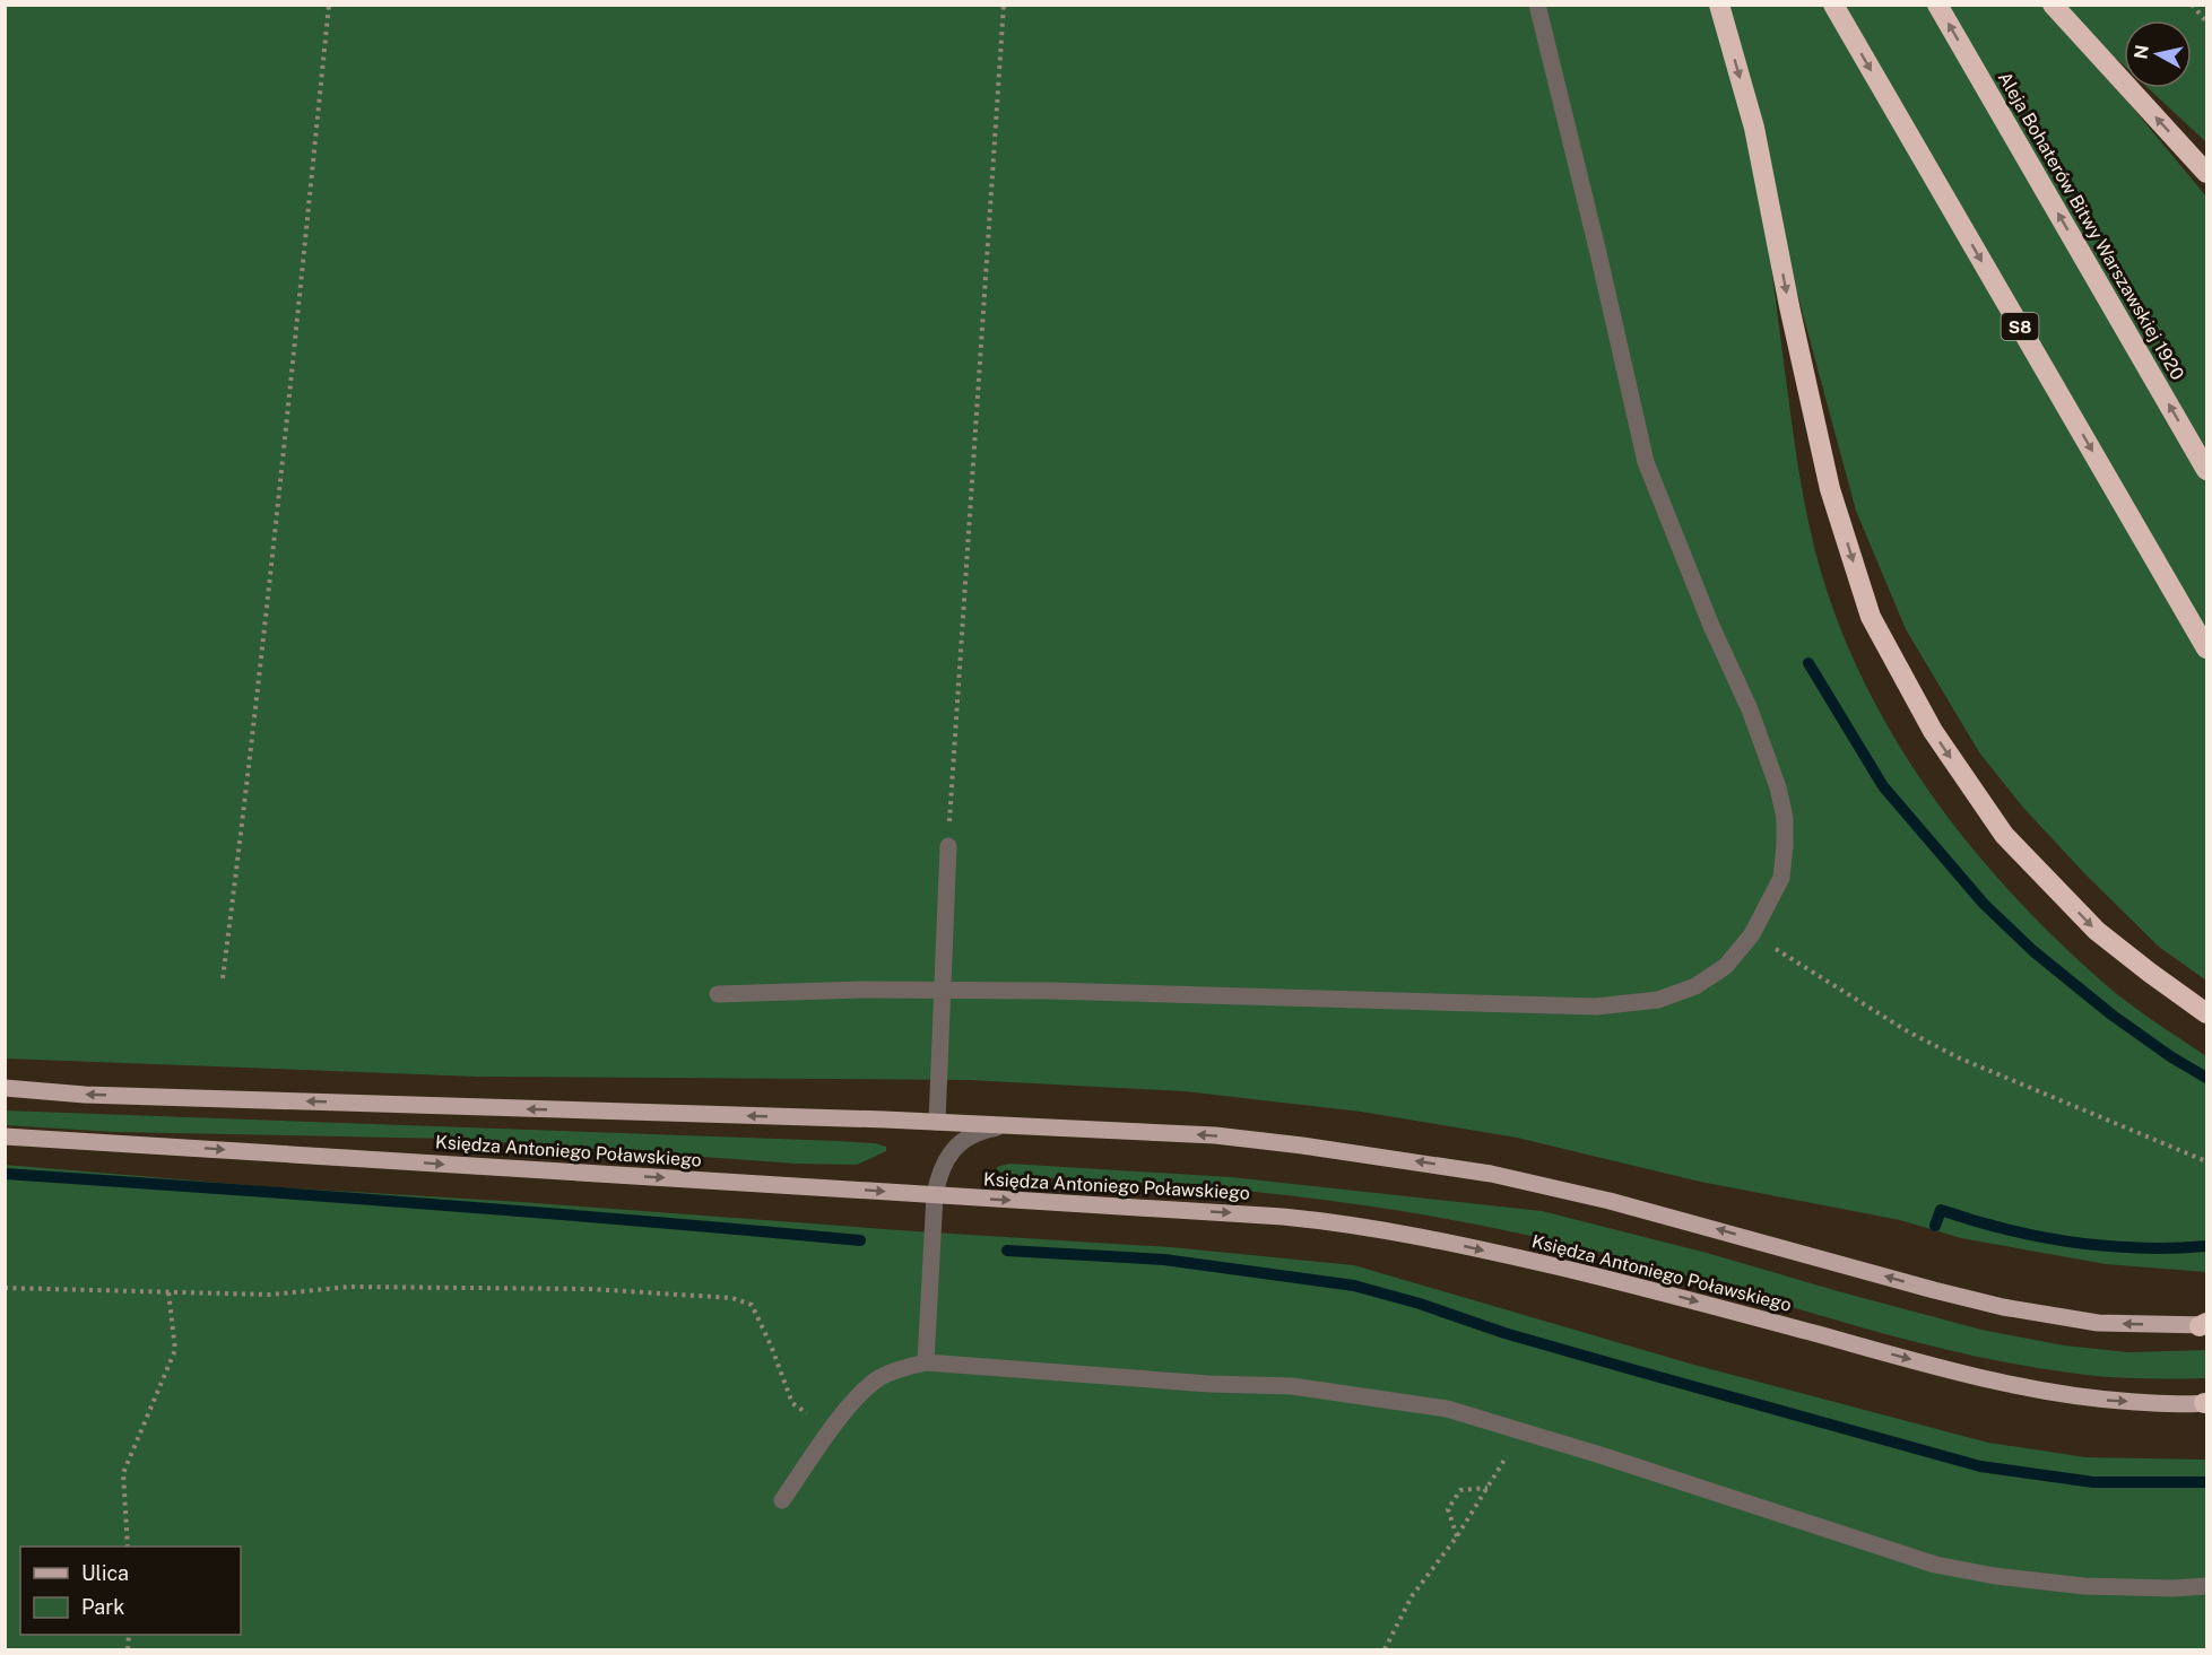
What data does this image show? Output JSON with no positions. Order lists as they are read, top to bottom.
{
  "streets": {
    "highway": ["Aleja Bohaterów Bitwy Warszawskiej 1920", "S8"],
    "main road": ["Księdza Antoniego Poławskiego"]
  },
  "legend": ["Ulica", "Park"],
  "north": "left"
}
